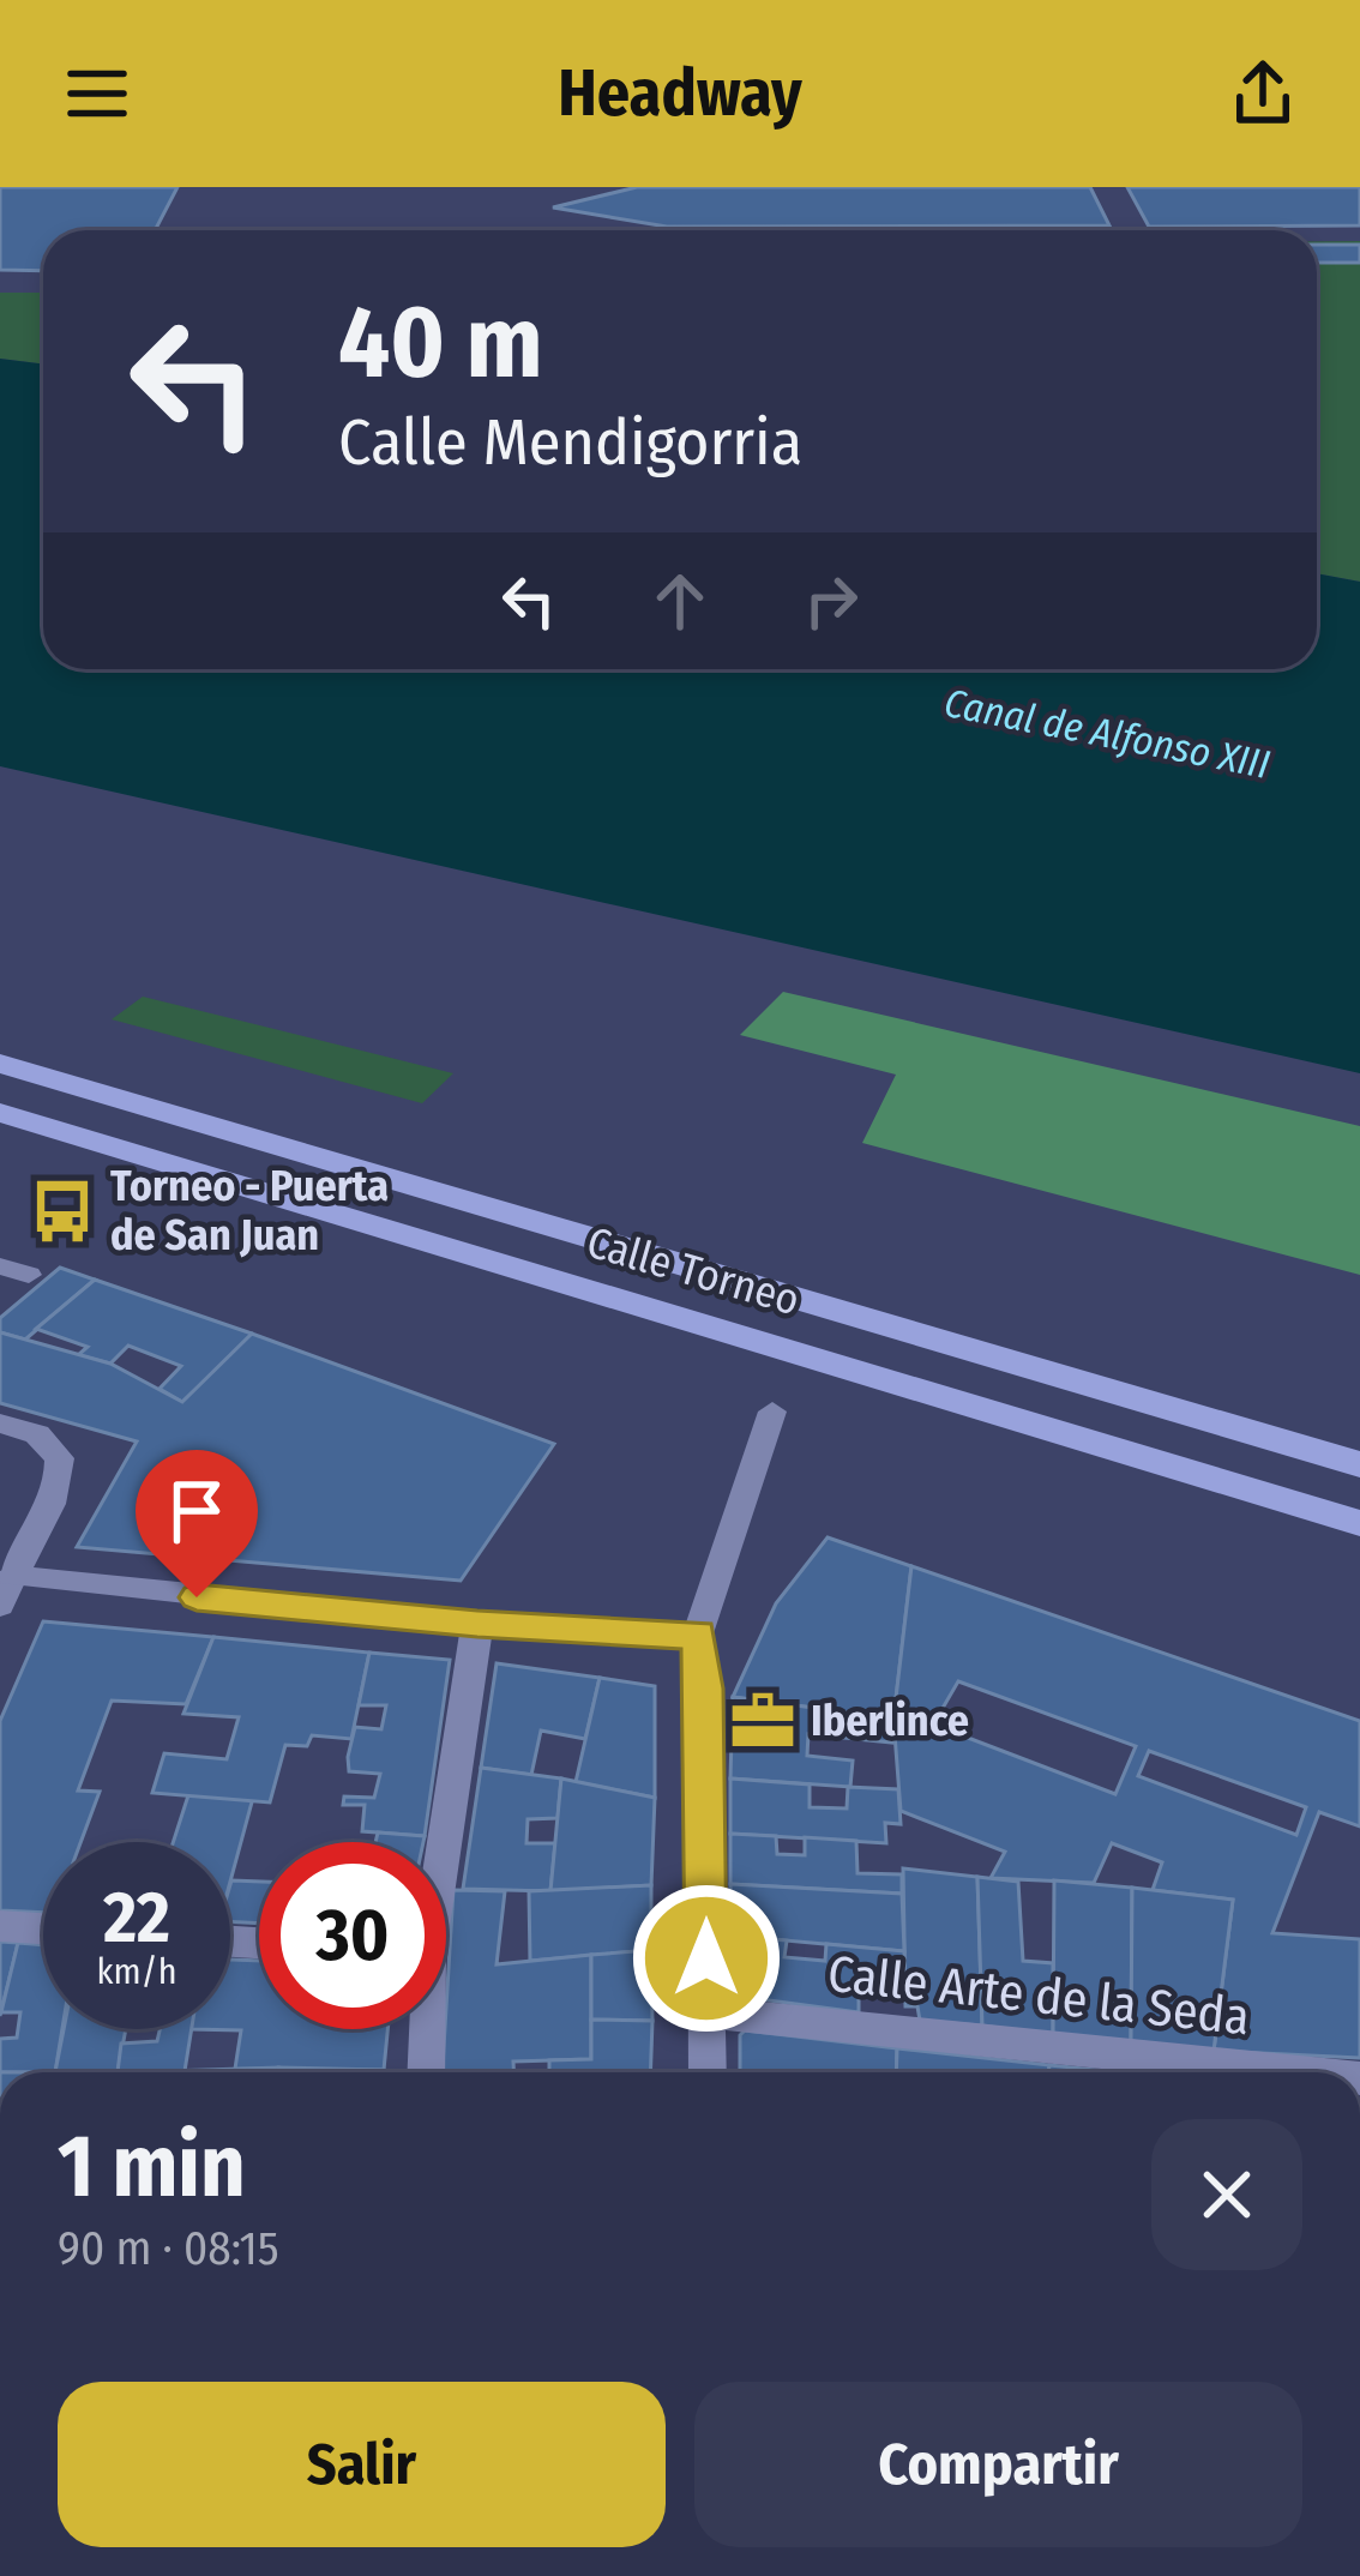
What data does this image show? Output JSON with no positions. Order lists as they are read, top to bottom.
{
  "streets": {
    "main road": ["Calle Torneo"],
    "street": ["Calle Arte de la Seda"]
  },
  "water": ["Canal de Alfonso XIII"],
  "places": {
    "bus stop": ["Torneo - Puerta de San Juan"],
    "office": ["Iberlince"]
  },
  "page": {
    "header": "Headway",
    "turn": ["40 m", "Calle Mendigorria"],
    "speed": "22 km/h",
    "limit": "30",
    "heading": ["1 min", "90 m · 08:15"],
    "buttons": ["Salir", "Compartir"]
  }
}
